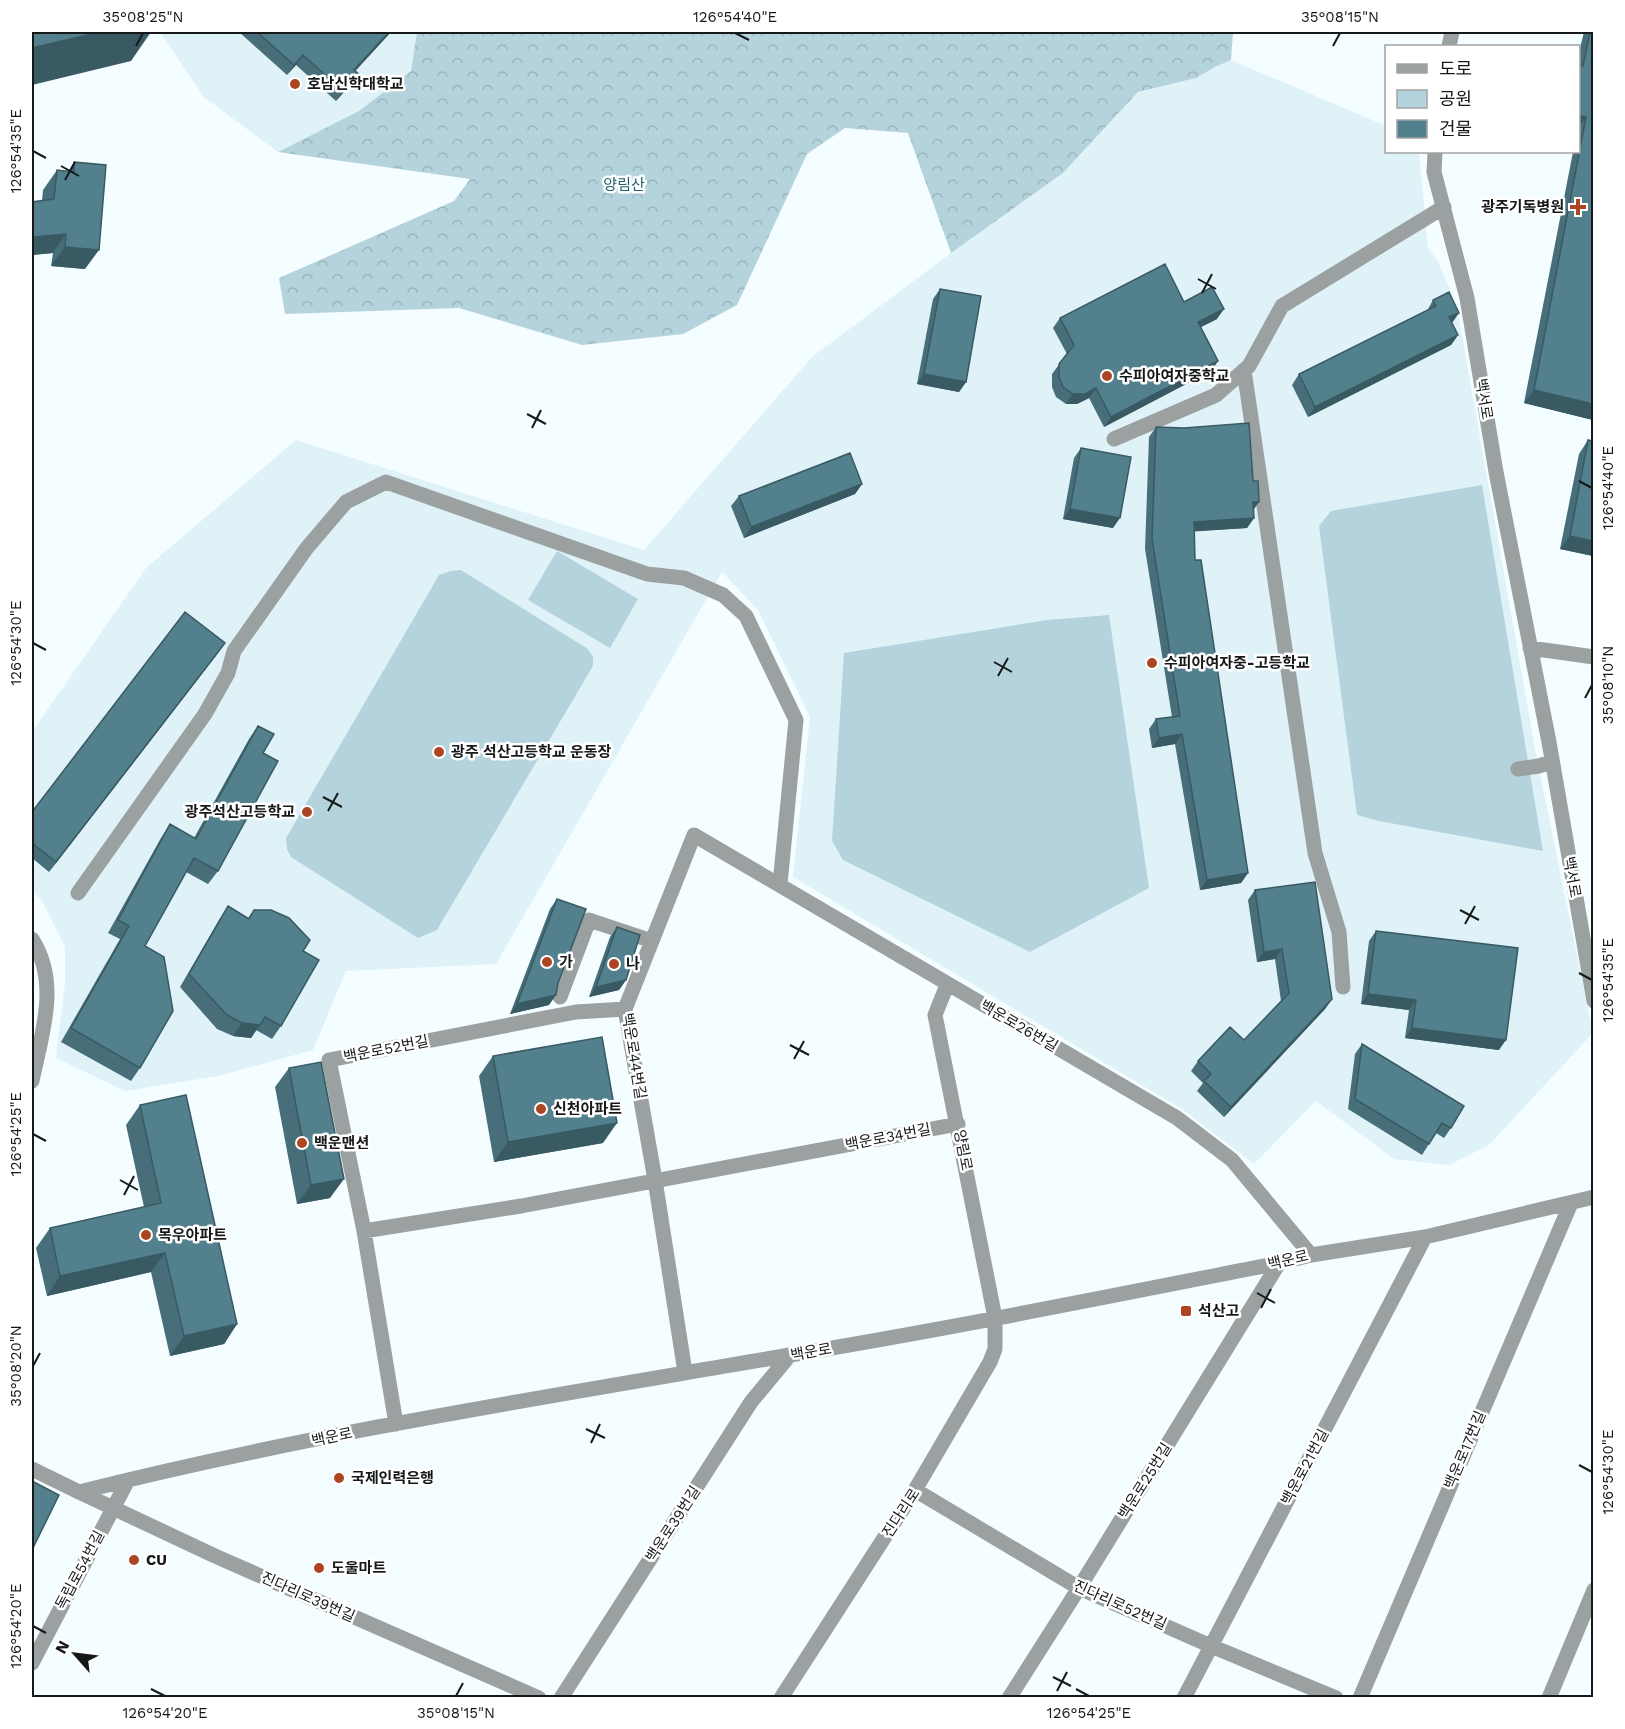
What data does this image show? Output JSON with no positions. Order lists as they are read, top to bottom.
{
  "streets": {
    "street": [
      "백서로",
      "백운로26번길",
      "백운로52번길",
      "백운로44번길",
      "백운로34번길",
      "양림로",
      "백운로",
      "백운로17번길",
      "백운로21번길",
      "백운로25번길",
      "진다리로",
      "백운로39번길",
      "독립로54번길",
      "진다리로39번길",
      "진다리로52번길"
    ]
  },
  "crossings": [
    ["백운로26번길", "백운로44번길"],
    ["백운로26번길", "양림로"],
    ["백운로26번길", "백운로"],
    ["백운로52번길", "백운로44번길"],
    ["백운로52번길", "백운로"],
    ["백운로44번길", "백운로34번길"],
    ["백운로44번길", "백운로"],
    ["백운로34번길", "양림로"],
    ["양림로", "백운로"],
    ["양림로", "진다리로"],
    ["백운로", "백운로17번길"],
    ["백운로", "백운로21번길"],
    ["백운로", "백운로25번길"],
    ["백운로", "진다리로"],
    ["백운로", "백운로39번길"],
    ["백운로", "독립로54번길"],
    ["백운로", "진다리로39번길"],
    ["백운로21번길", "진다리로52번길"],
    ["백운로25번길", "진다리로52번길"],
    ["진다리로", "진다리로52번길"],
    ["독립로54번길", "진다리로39번길"]
  ],
  "parks": ["양림산"],
  "places": {
    "other": [
      "호남신학대학교",
      "수피아여자중학교",
      "수피아여자중-고등학교",
      "광주 석산고등학교 운동장",
      "광주석산고등학교",
      "가",
      "나",
      "신천아파트",
      "백운맨션",
      "목우아파트",
      "국제인력은행",
      "CU",
      "도울마트"
    ],
    "health": ["광주기독병원"],
    "transit": ["석산고"]
  },
  "legend": ["도로", "공원", "건물"],
  "north": "top left",
  "coordinates": [
    "35°08'25\"N",
    "126°54'40\"E",
    "35°08'15\"N",
    "126°54'35\"E",
    "126°54'30\"E",
    "35°08'10\"N",
    "126°54'25\"E",
    "35°08'20\"N",
    "126°54'20\"E"
  ]
}
